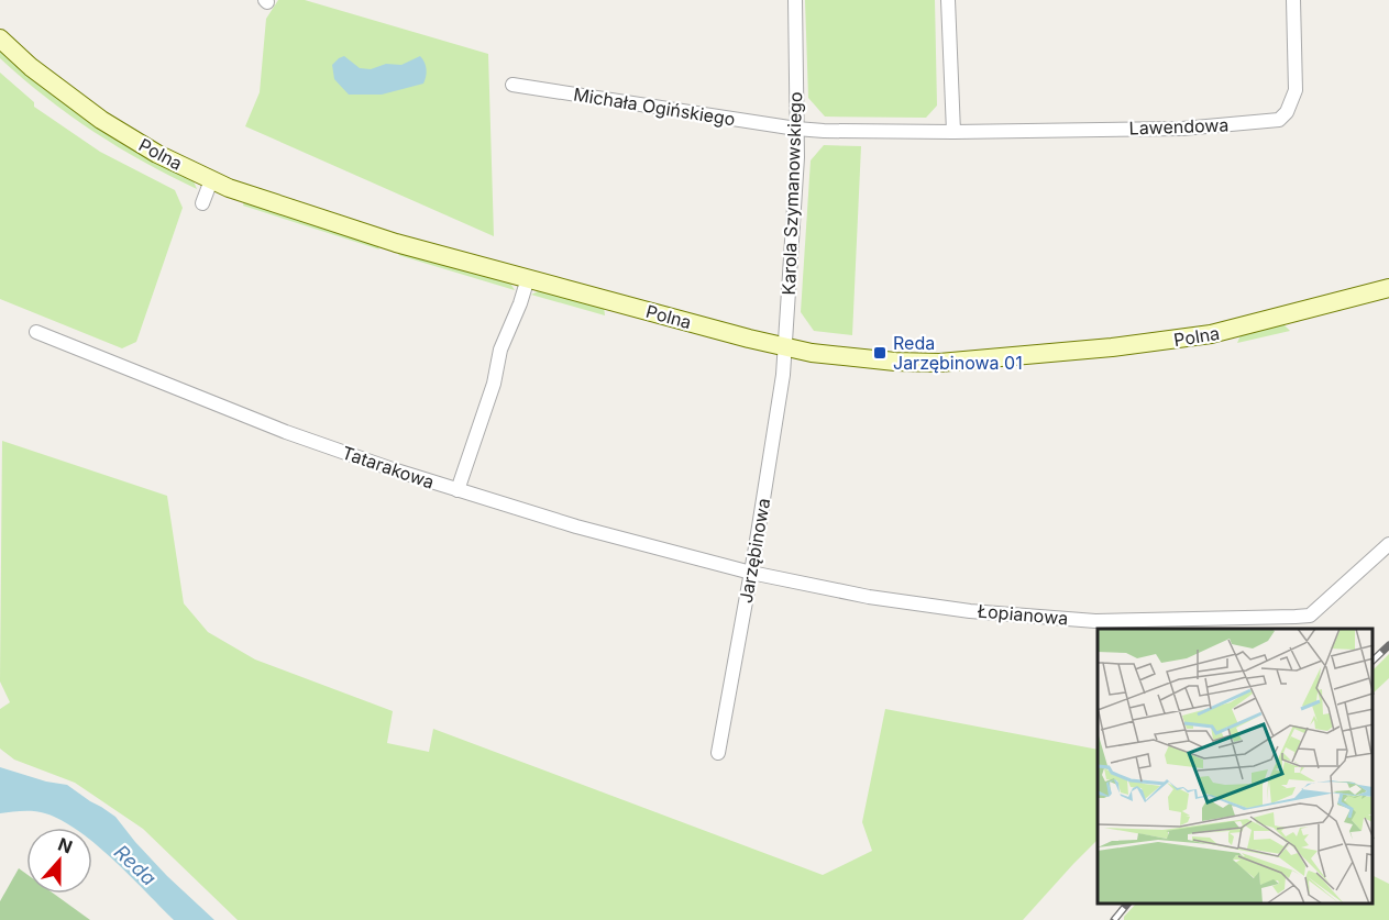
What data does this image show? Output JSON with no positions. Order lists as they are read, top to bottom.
{
  "streets": {
    "street": [
      "Michała Ogińskiego",
      "Lawendowa",
      "Polna",
      "Karola Szymanowskiego",
      "Tatarakowa",
      "Jarzębinowa",
      "Łopianowa"
    ]
  },
  "crossings": [
    ["Michała Ogińskiego", "Lawendowa"],
    ["Michała Ogińskiego", "Karola Szymanowskiego"],
    ["Lawendowa", "Karola Szymanowskiego"],
    ["Polna", "Karola Szymanowskiego"],
    ["Polna", "Jarzębinowa"],
    ["Karola Szymanowskiego", "Jarzębinowa"],
    ["Tatarakowa", "Jarzębinowa"],
    ["Tatarakowa", "Łopianowa"],
    ["Jarzębinowa", "Łopianowa"]
  ],
  "water": ["Reda"],
  "places": {
    "transit": ["Reda Jarzębinowa 01"]
  },
  "north": "top"
}
